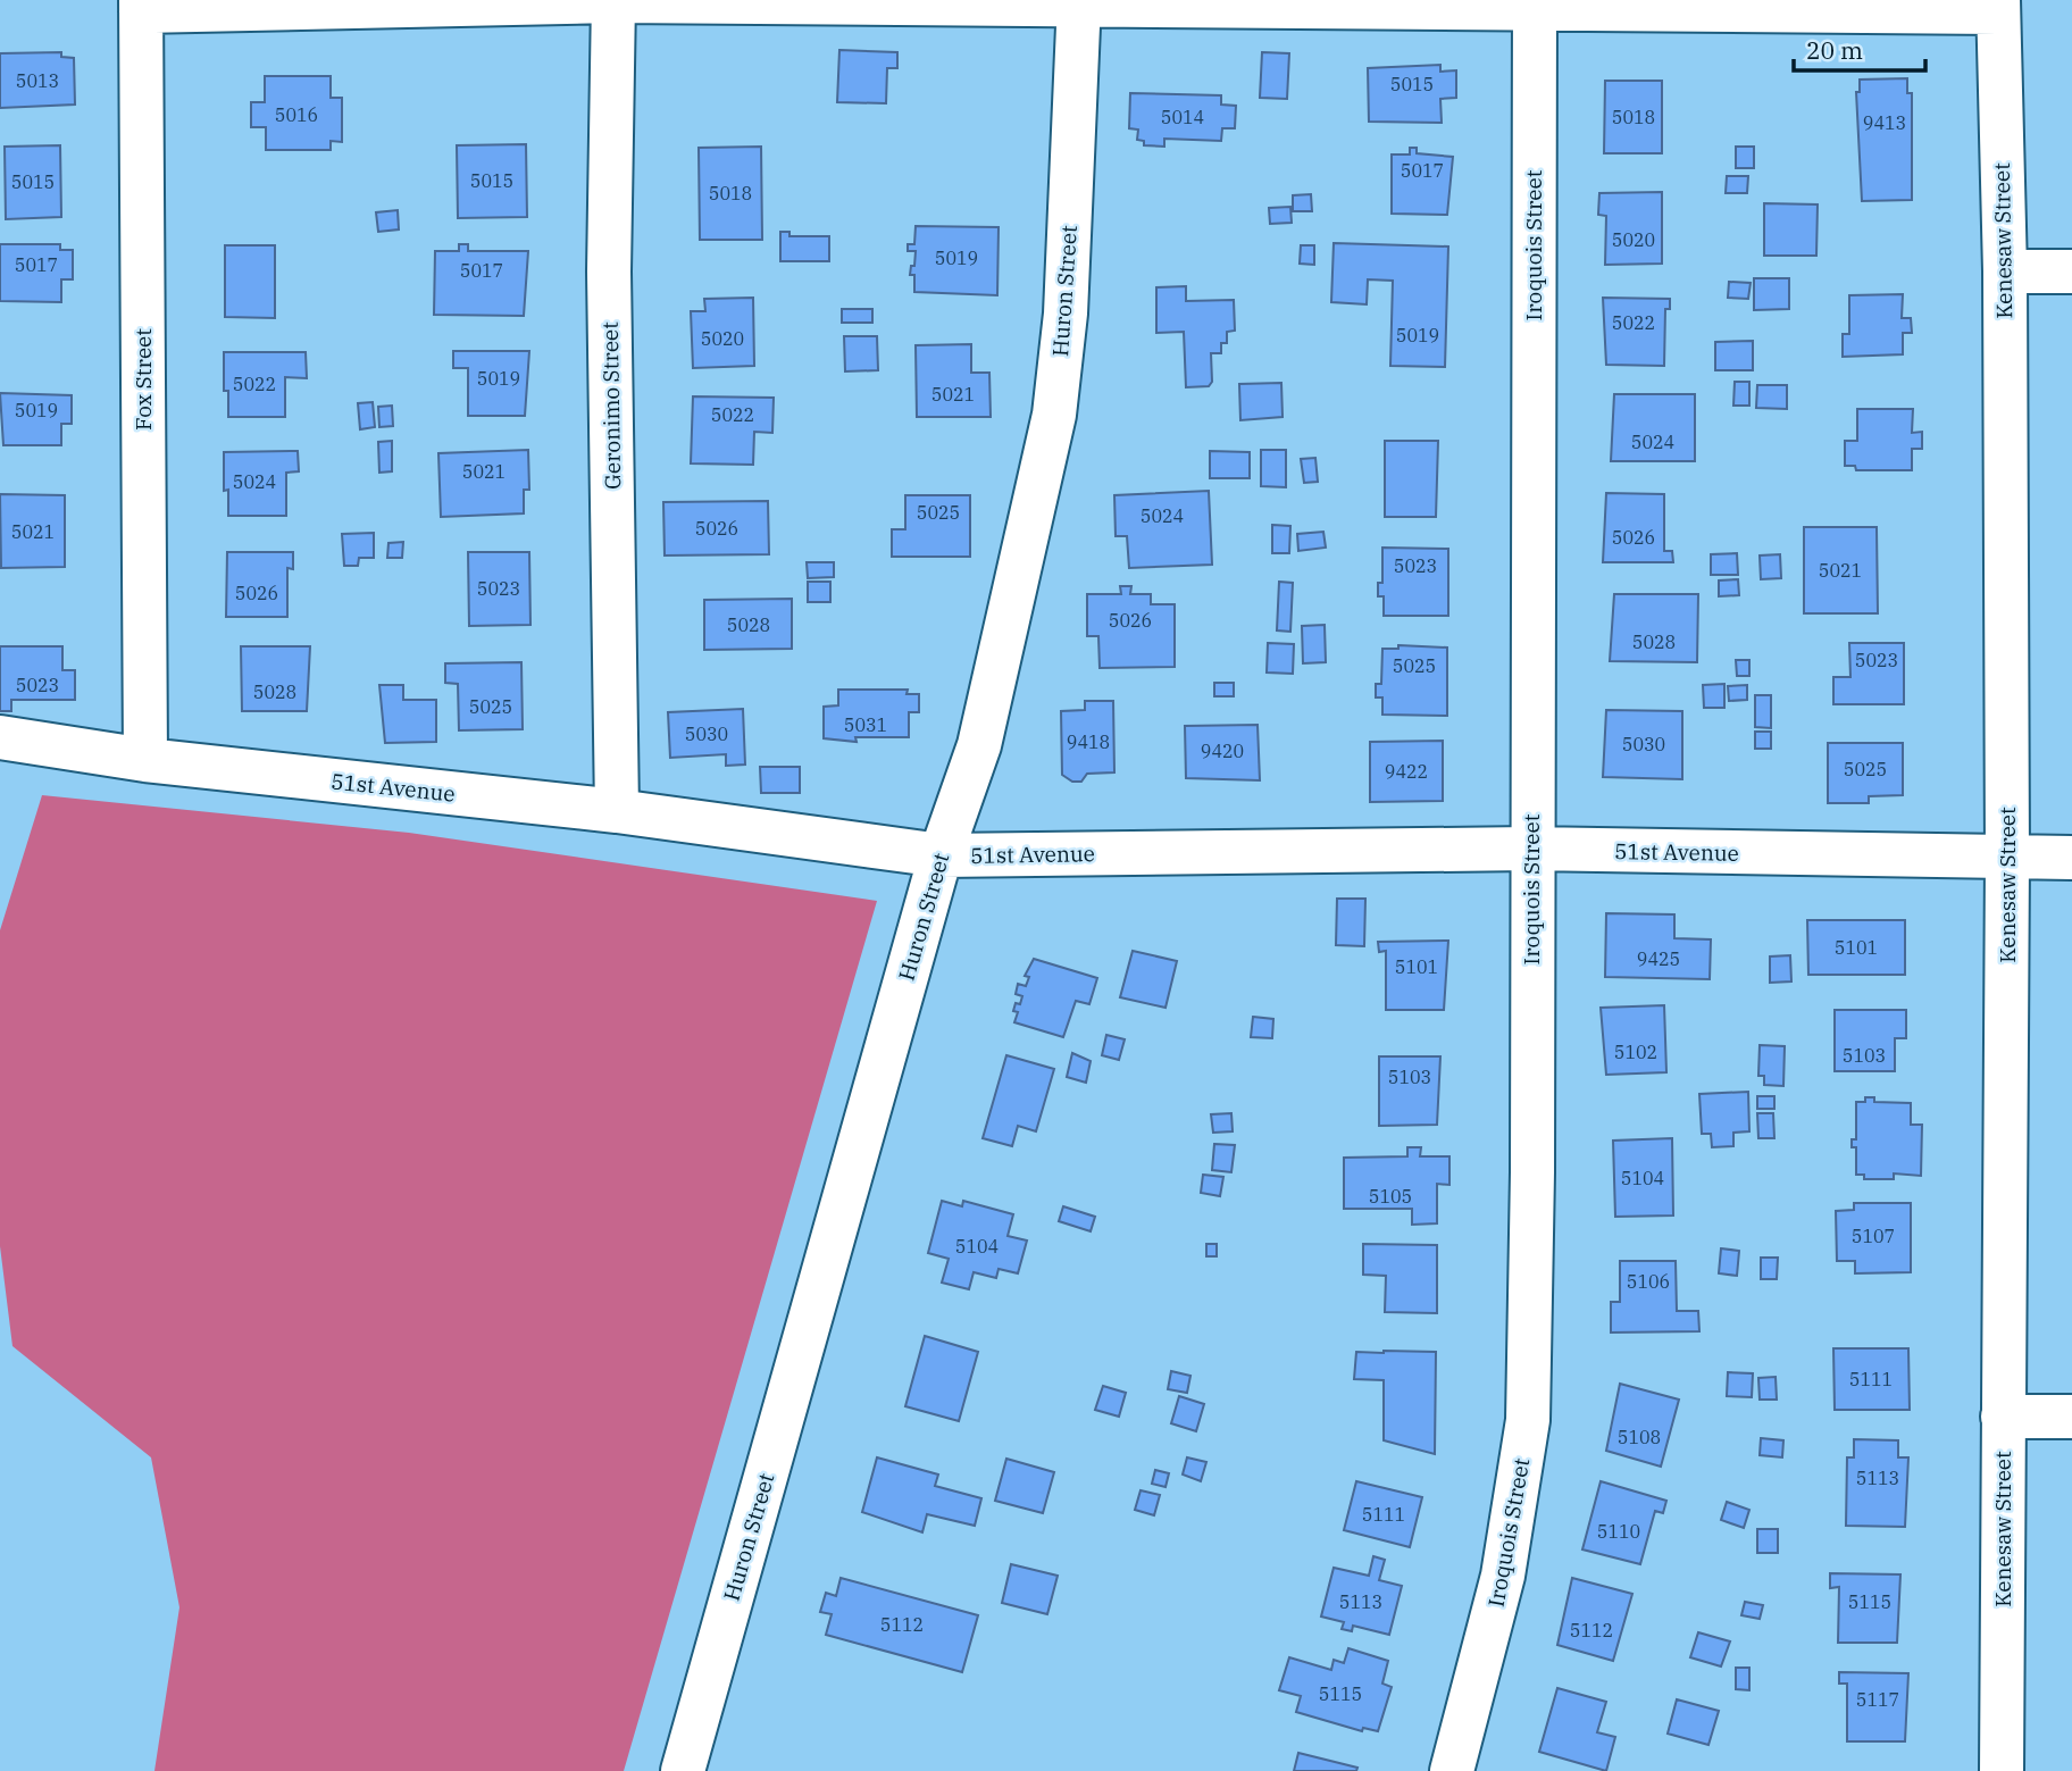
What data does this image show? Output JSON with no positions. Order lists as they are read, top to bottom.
{
  "streets": {
    "street": [
      "Kenesaw Street",
      "Iroquois Street",
      "Huron Street",
      "Fox Street",
      "Geronimo Street",
      "51st Avenue"
    ]
  },
  "crossings": [
    ["Kenesaw Street", "51st Avenue"],
    ["Iroquois Street", "51st Avenue"],
    ["Huron Street", "51st Avenue"],
    ["Fox Street", "51st Avenue"],
    ["Geronimo Street", "51st Avenue"]
  ],
  "house_numbers": [
    "5013",
    "5015",
    "5016",
    "5014",
    "5018",
    "9413",
    "5017",
    "5015",
    "5015",
    "5018",
    "5020",
    "5019",
    "5017",
    "5017",
    "5022",
    "5019",
    "5020",
    "5019",
    "5022",
    "5021",
    "5019",
    "5022",
    "5024",
    "5021",
    "5024",
    "5025",
    "5024",
    "5026",
    "5021",
    "5026",
    "5023",
    "5021",
    "5023",
    "5026",
    "5026",
    "5028",
    "5028",
    "5023",
    "5025",
    "5023",
    "5028",
    "5025",
    "5031",
    "5030",
    "9418",
    "5030",
    "9420",
    "5025",
    "9422",
    "5101",
    "9425",
    "5101",
    "5102",
    "5103",
    "5103",
    "5104",
    "5105",
    "5107",
    "5104",
    "5106",
    "5111",
    "5108",
    "5113",
    "5111",
    "5110",
    "5113",
    "5115",
    "5112",
    "5112",
    "5115",
    "5117"
  ],
  "scale_bar": "20 m"
}
